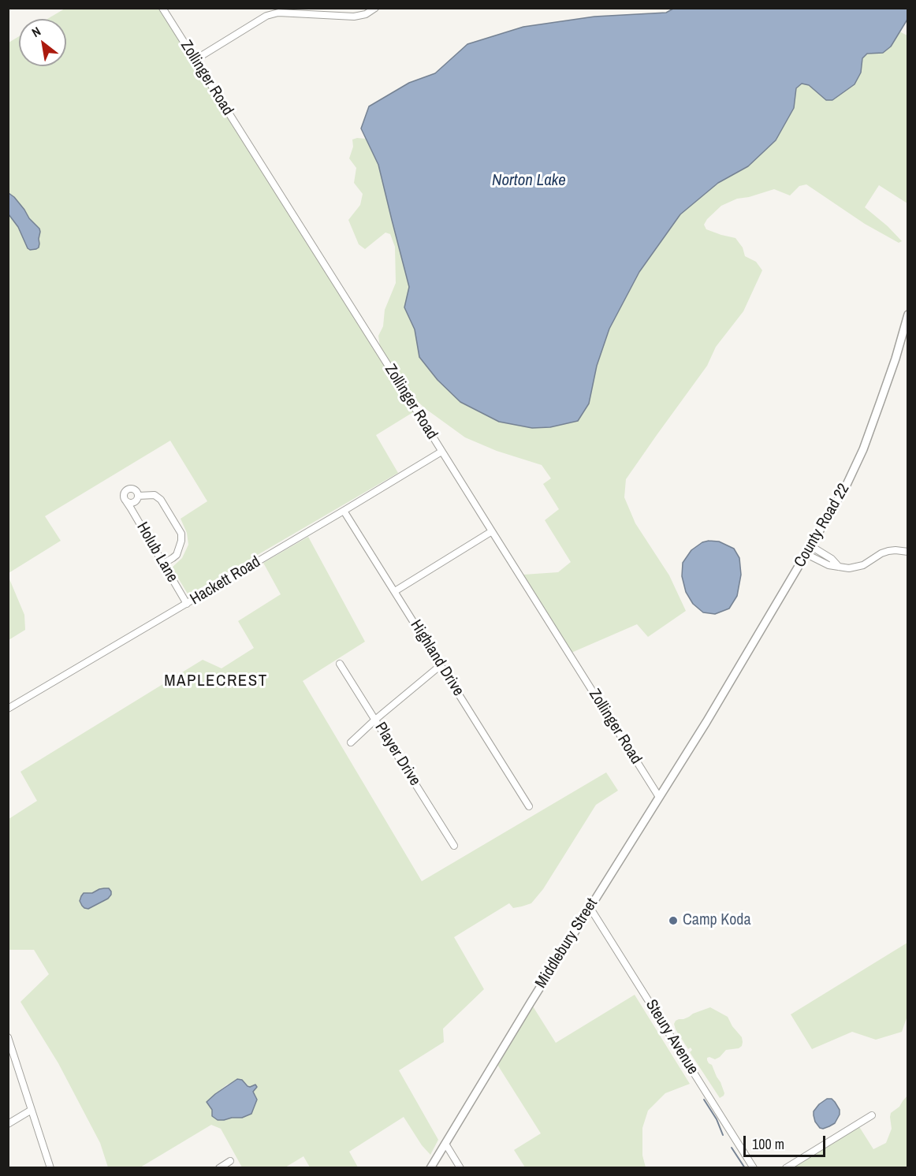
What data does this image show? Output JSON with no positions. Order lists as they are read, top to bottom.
{
  "streets": {
    "main road": ["County Road 22", "Middlebury Street"],
    "street": [
      "Zollinger Road",
      "Holub Lane",
      "Hackett Road",
      "Highland Drive",
      "Player Drive",
      "Steury Avenue"
    ]
  },
  "crossings": [
    ["Zollinger Road", "Hackett Road"],
    ["Zollinger Road", "Middlebury Street"],
    ["County Road 22", "Middlebury Street"],
    ["Holub Lane", "Hackett Road"],
    ["Hackett Road", "Highland Drive"],
    ["Middlebury Street", "Steury Avenue"]
  ],
  "districts": ["MAPLECREST"],
  "water": ["Norton Lake"],
  "places": ["Camp Koda"],
  "scale_bar": "100 m",
  "north": "top left"
}
